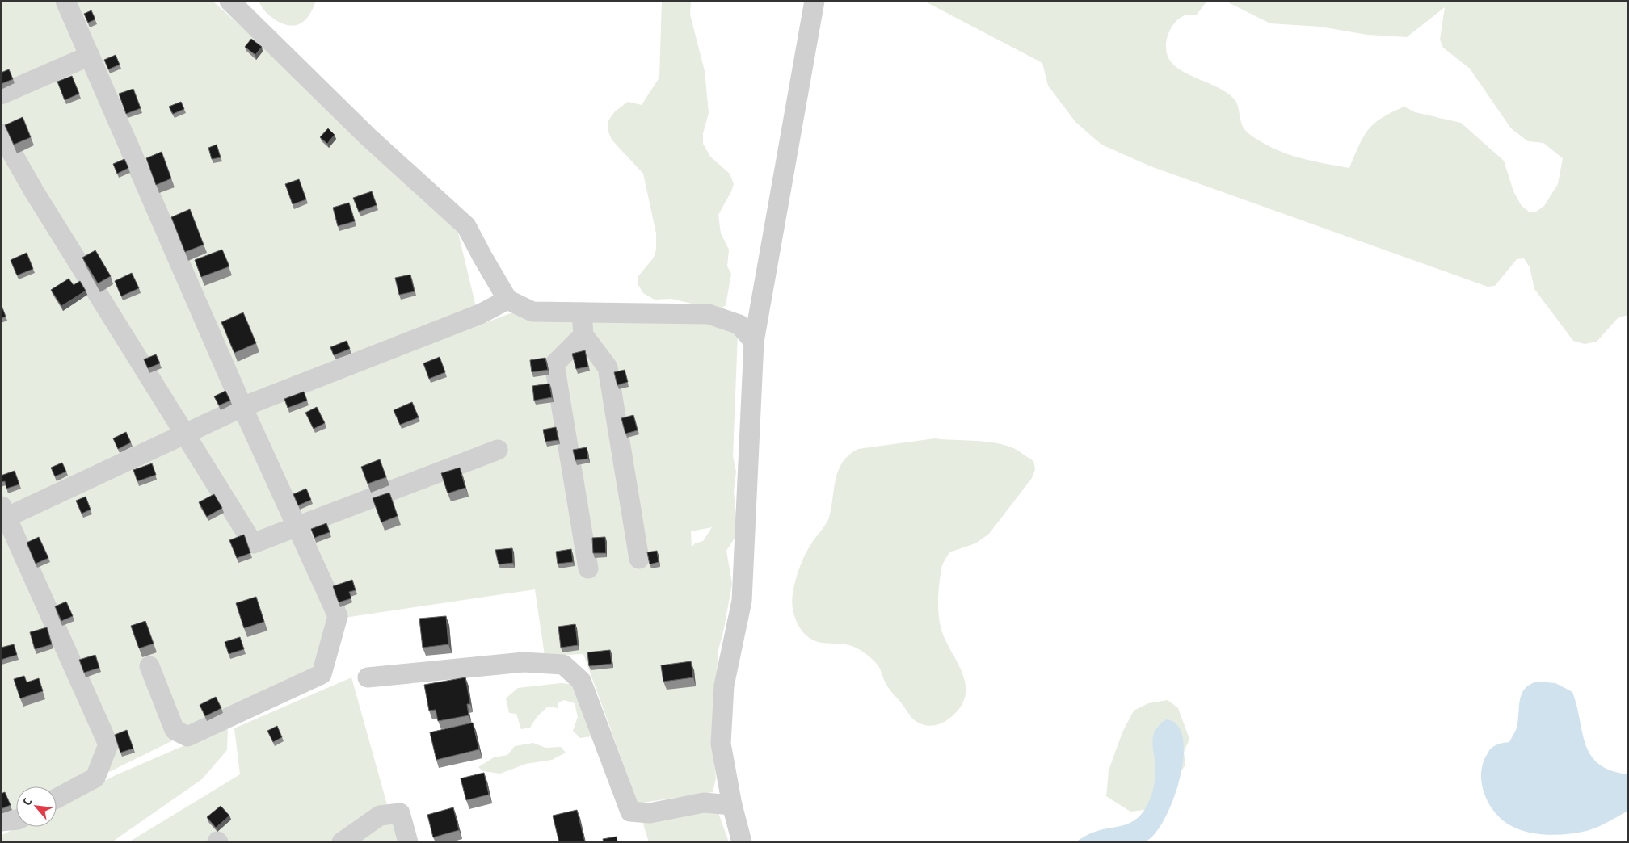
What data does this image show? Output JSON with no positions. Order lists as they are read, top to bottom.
{
  "north": "top left"
}
